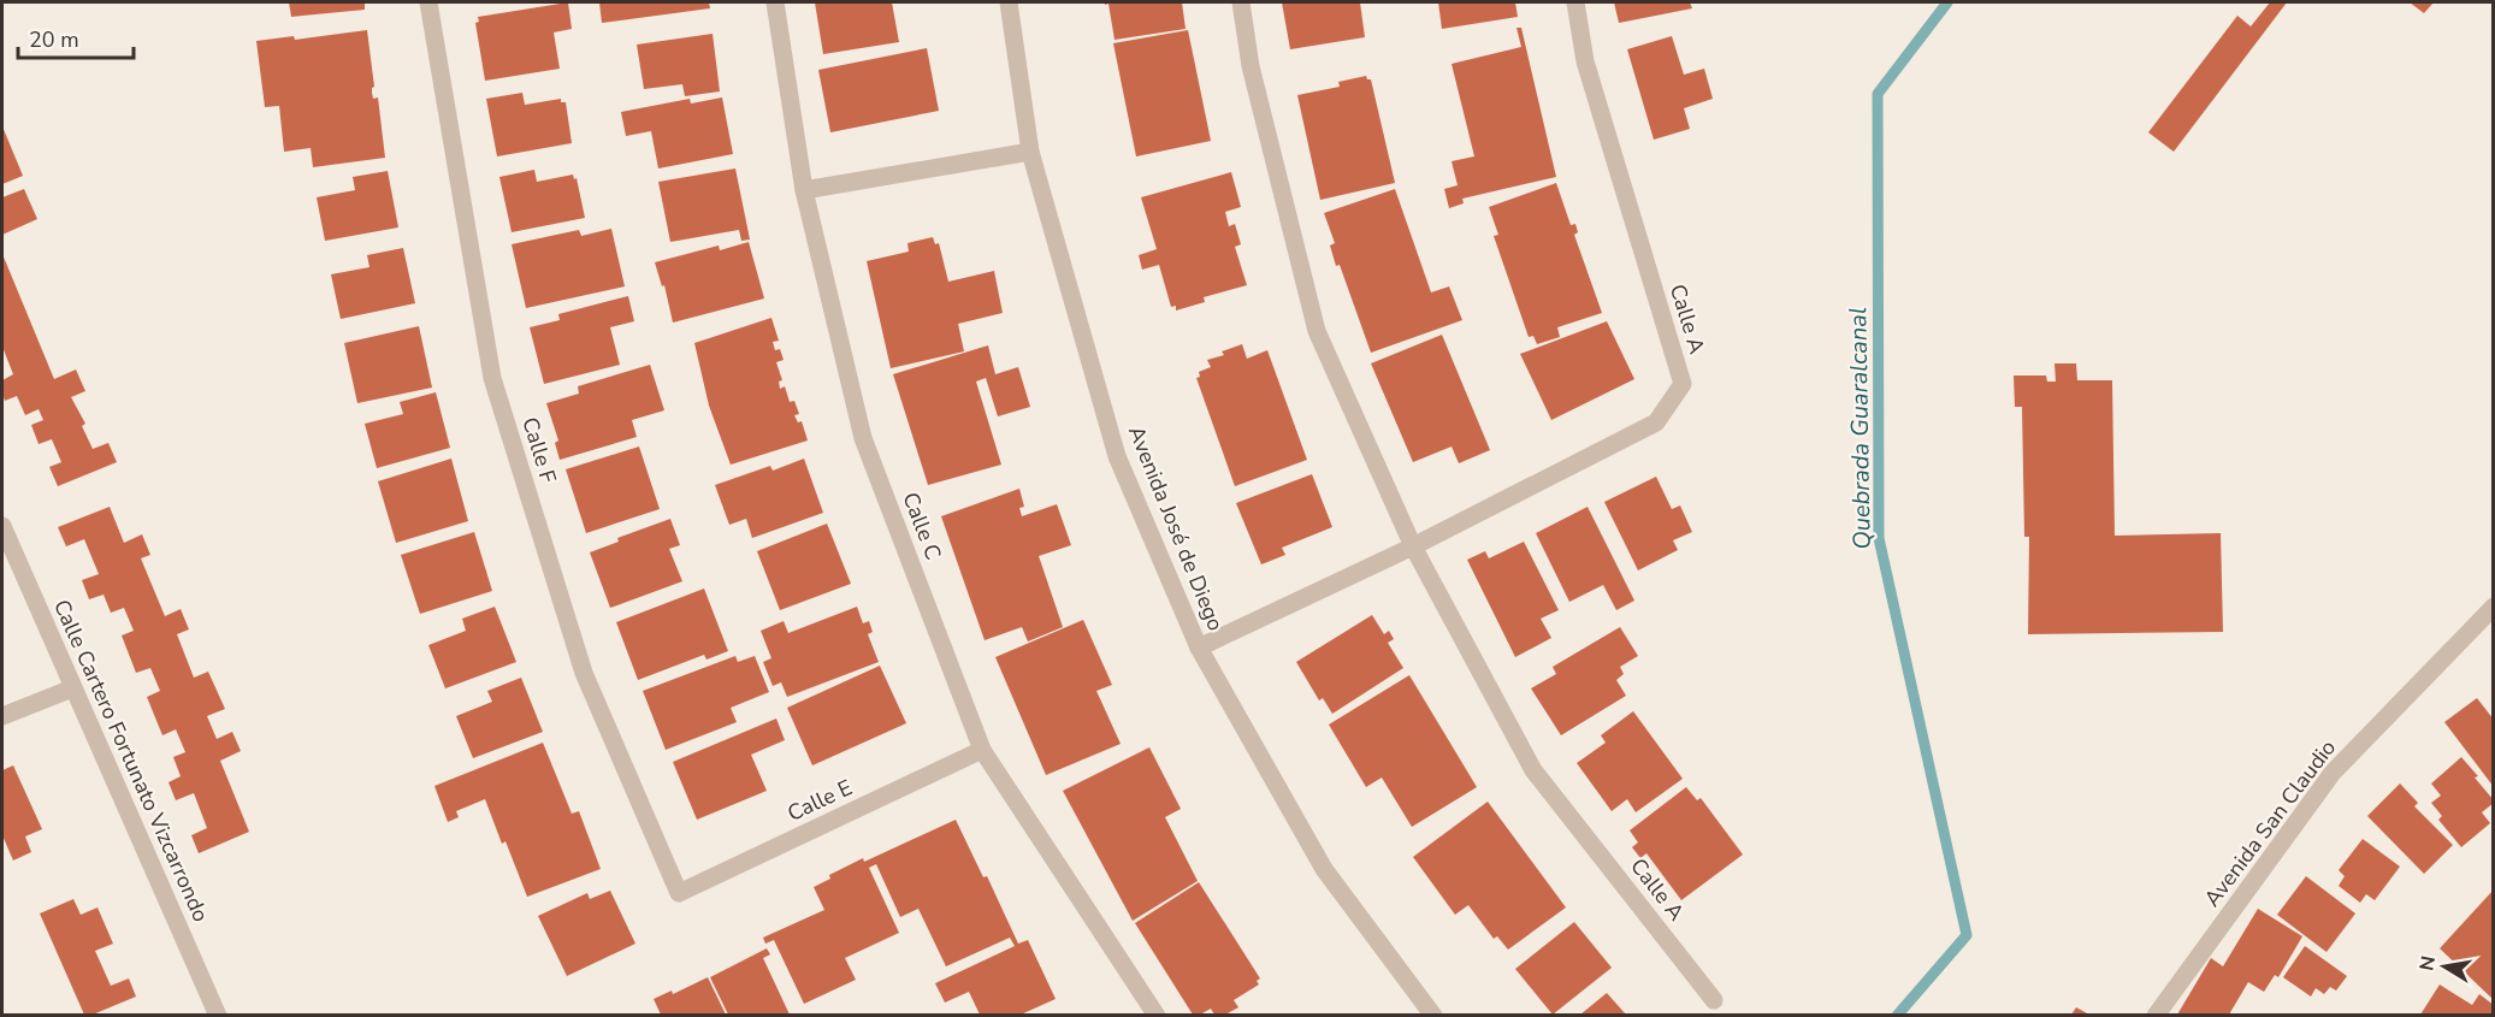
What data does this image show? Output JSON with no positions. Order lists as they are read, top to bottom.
{
  "streets": {
    "street": [
      "Calle A",
      "Calle F",
      "Calle C",
      "Avenida José de Diego",
      "Calle Cartero Fortunato Vizcarrondo",
      "Calle E",
      "Avenida San Claudio"
    ]
  },
  "crossings": [
    ["Calle A", "Avenida José de Diego"],
    ["Calle F", "Calle E"],
    ["Calle C", "Calle E"]
  ],
  "water": ["Quebrada Guaralcanal"],
  "scale_bar": "20 m",
  "north": "left"
}
